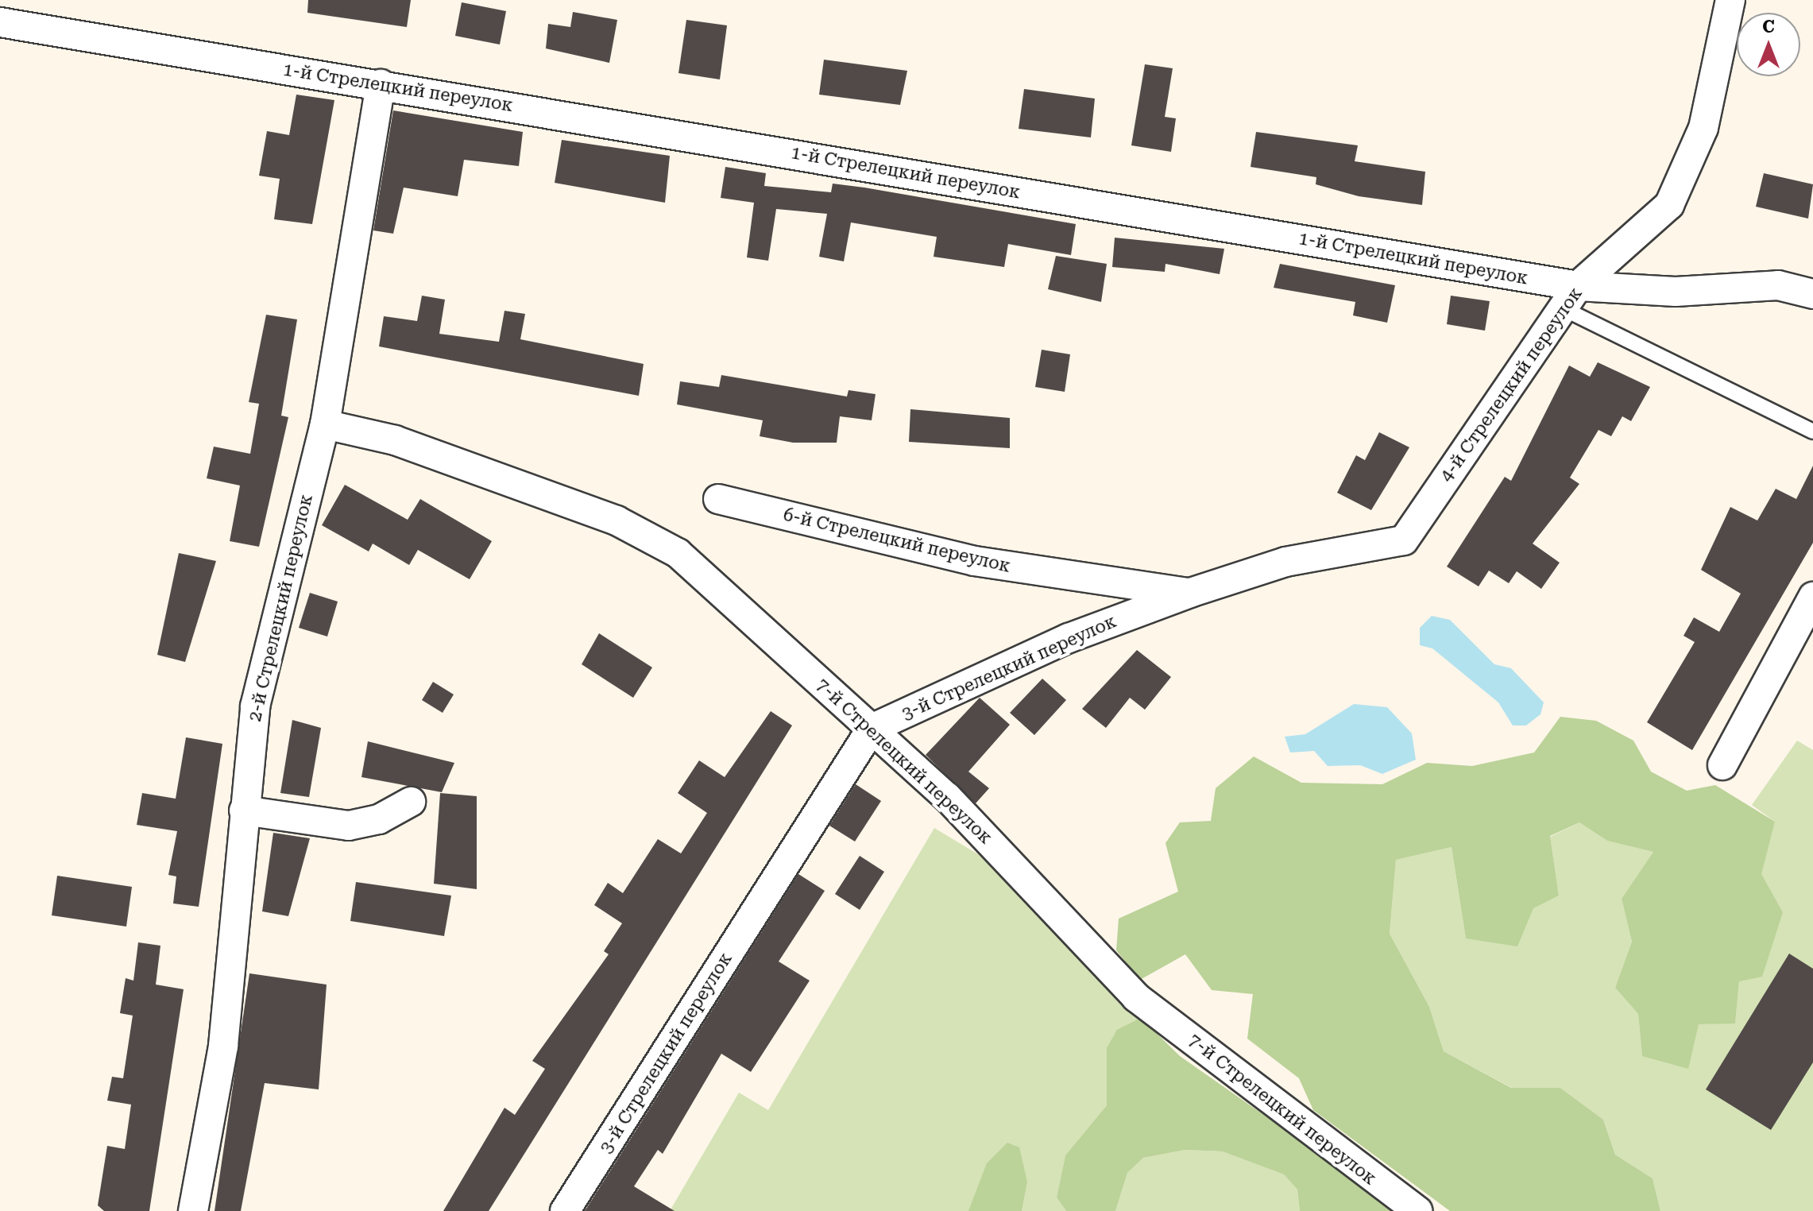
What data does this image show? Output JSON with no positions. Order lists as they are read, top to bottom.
{
  "streets": {
    "street": [
      "1-й Стрелецкий переулок",
      "4-й Стрелецкий переулок",
      "6-й Стрелецкий переулок",
      "2-й Стрелецкий переулок",
      "3-й Стрелецкий переулок",
      "7-й Стрелецкий переулок"
    ]
  },
  "crossings": [
    ["1-й Стрелецкий переулок", "4-й Стрелецкий переулок"],
    ["1-й Стрелецкий переулок", "2-й Стрелецкий переулок"],
    ["4-й Стрелецкий переулок", "3-й Стрелецкий переулок"],
    ["6-й Стрелецкий переулок", "3-й Стрелецкий переулок"],
    ["2-й Стрелецкий переулок", "7-й Стрелецкий переулок"],
    ["3-й Стрелецкий переулок", "7-й Стрелецкий переулок"]
  ],
  "north": "top"
}
